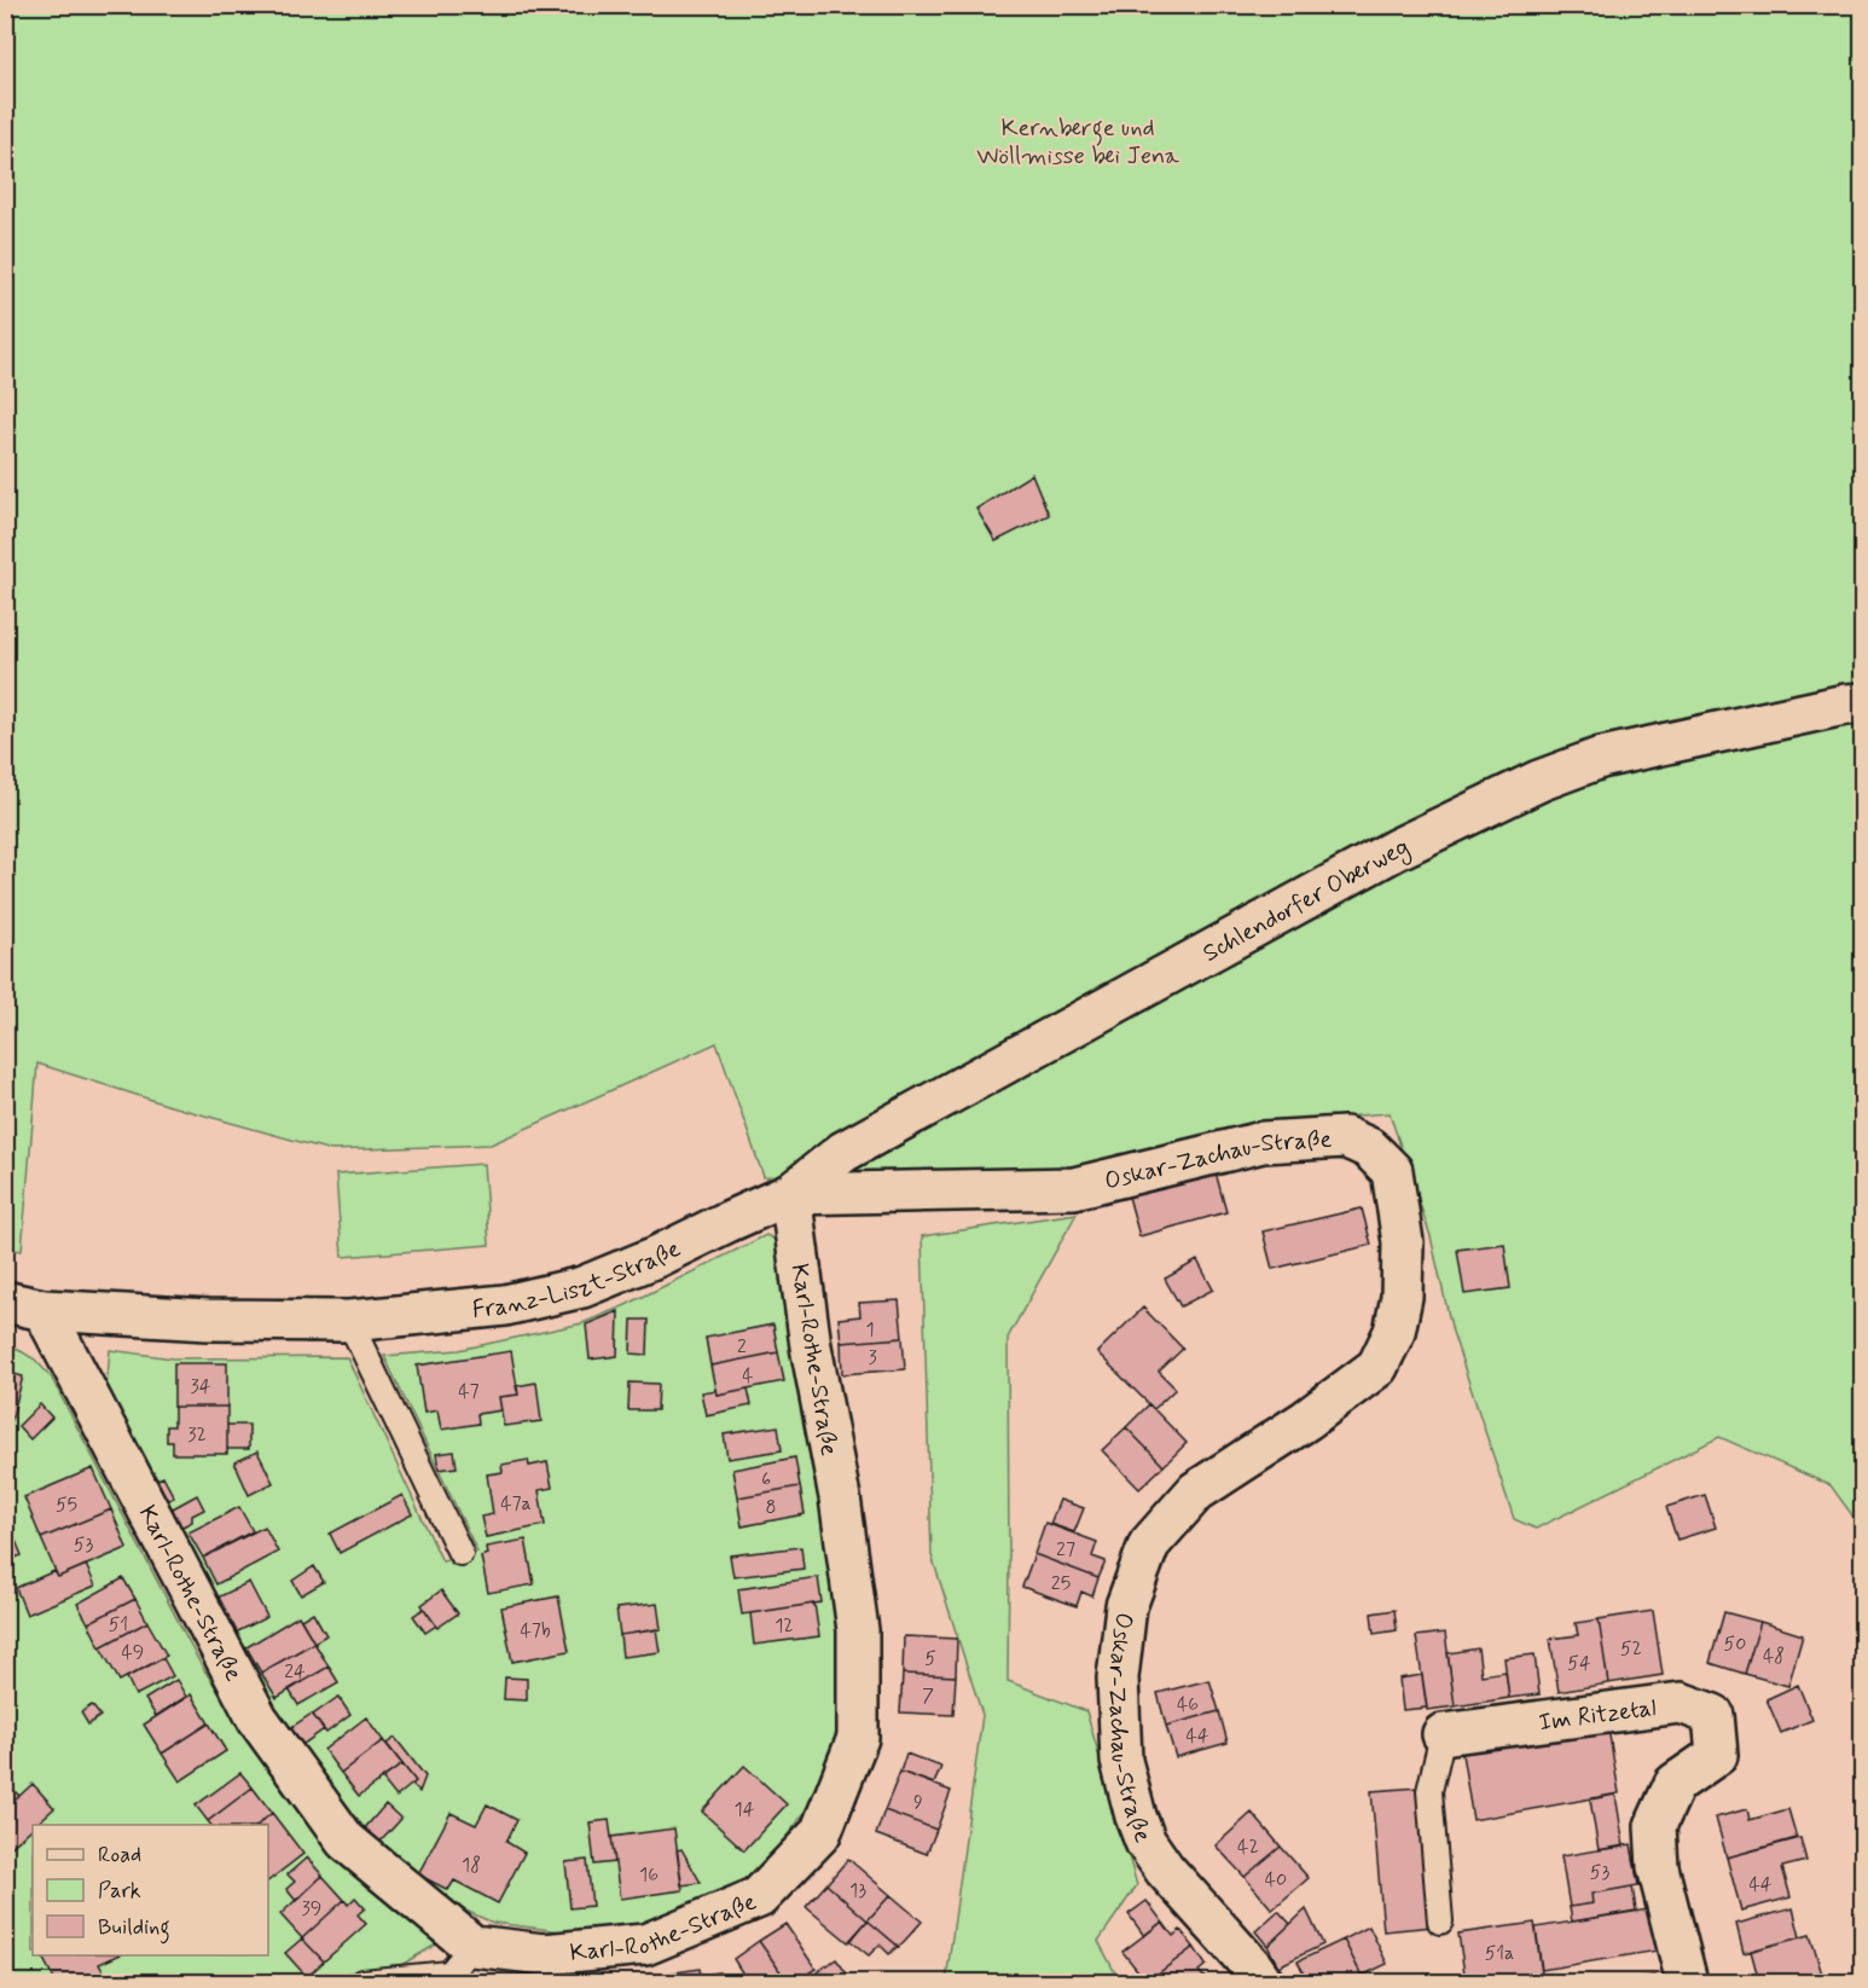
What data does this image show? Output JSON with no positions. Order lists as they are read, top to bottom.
{
  "streets": {
    "street": [
      "Schlendorfer Oberweg",
      "Oskar-Zachau-Straße",
      "Franz-Liszt-Straße",
      "Karl-Rothe-Straße",
      "Im Ritzetal"
    ]
  },
  "crossings": [
    ["Schlendorfer Oberweg", "Oskar-Zachau-Straße"],
    ["Schlendorfer Oberweg", "Franz-Liszt-Straße"],
    ["Schlendorfer Oberweg", "Karl-Rothe-Straße"],
    ["Oskar-Zachau-Straße", "Franz-Liszt-Straße"],
    ["Oskar-Zachau-Straße", "Karl-Rothe-Straße"],
    ["Franz-Liszt-Straße", "Karl-Rothe-Straße"]
  ],
  "parks": ["Kernberge und Wöllmisse bei Jena"],
  "house_numbers": [
    "1",
    "2",
    "3",
    "4",
    "34",
    "47",
    "32",
    "6",
    "47a",
    "55",
    "8",
    "53",
    "27",
    "25",
    "51",
    "12",
    "47b",
    "50",
    "52",
    "49",
    "48",
    "5",
    "54",
    "24",
    "7",
    "46",
    "44",
    "9",
    "14",
    "42",
    "18",
    "53",
    "16",
    "40",
    "44",
    "13",
    "39",
    "51a"
  ],
  "legend": ["Road", "Park", "Building"]
}
